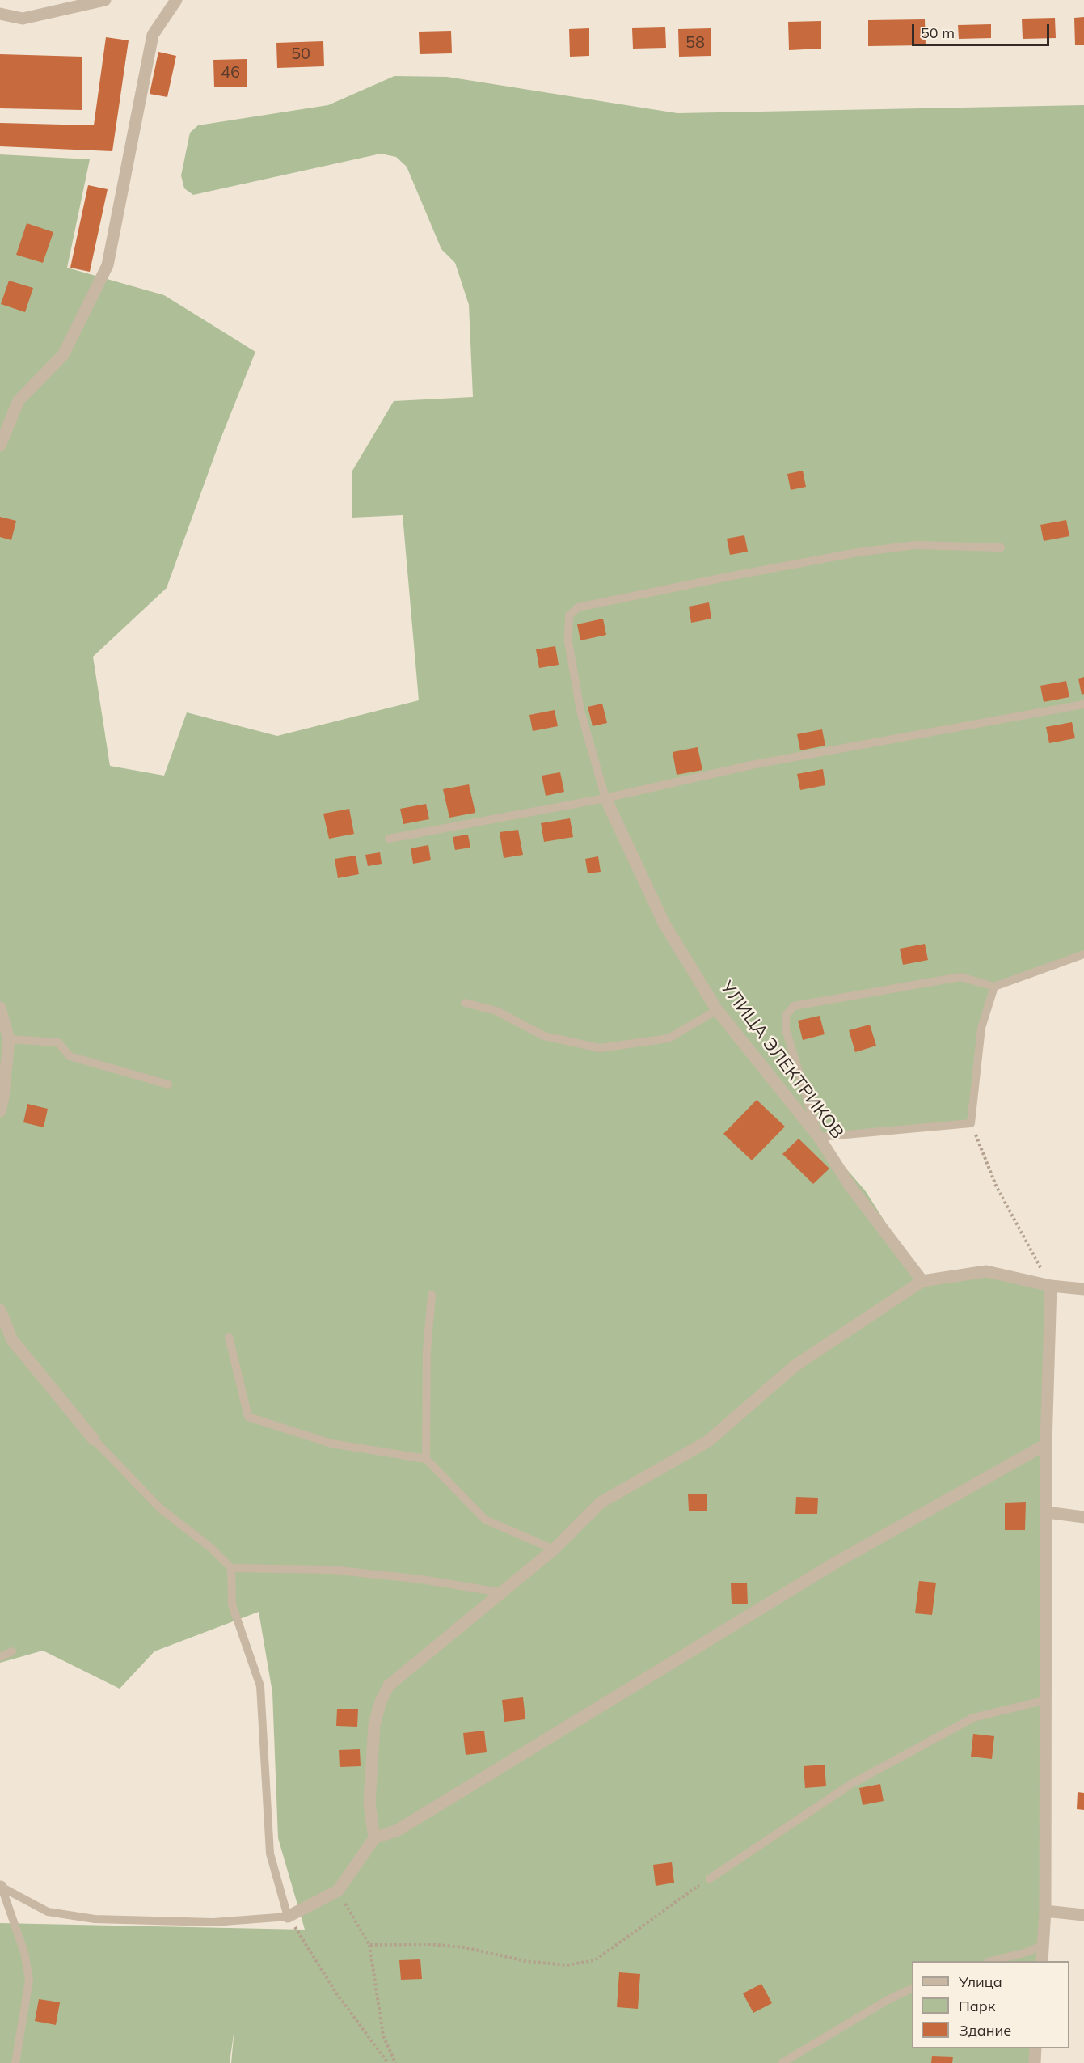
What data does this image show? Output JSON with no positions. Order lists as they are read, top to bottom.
{
  "streets": {
    "street": ["УЛИЦА ЭЛЕКТРИКОВ"]
  },
  "house_numbers": ["58", "50", "46"],
  "legend": ["Улица", "Парк", "Здание"],
  "scale_bar": "50 m"
}
